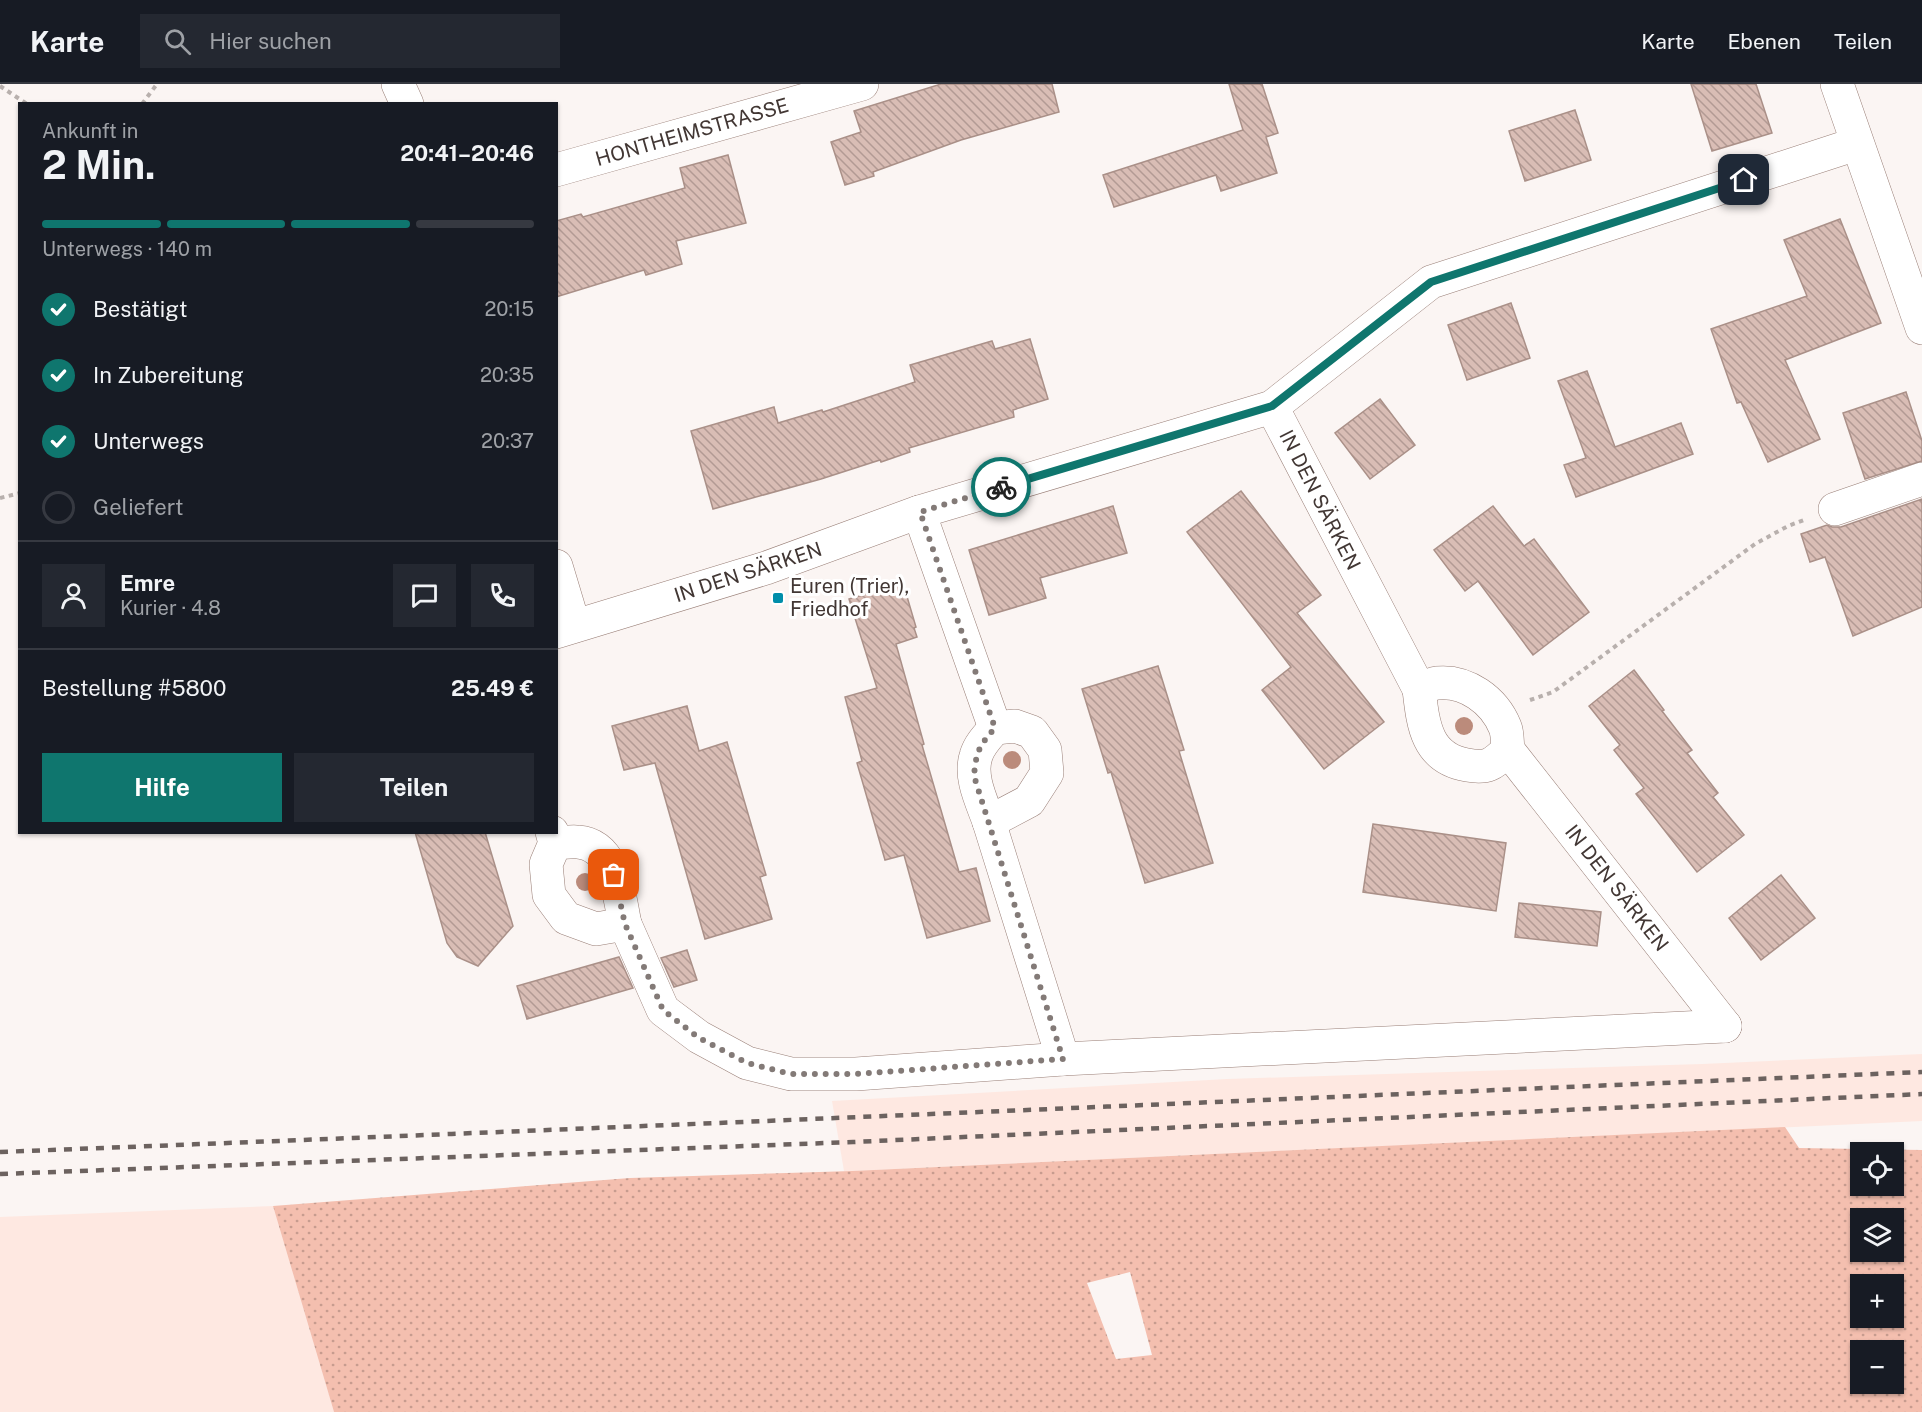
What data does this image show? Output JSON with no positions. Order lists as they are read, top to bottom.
{
  "streets": {
    "street": ["HONTHEIMSTRASSE", "IN DEN SÄRKEN"]
  },
  "places": {
    "transit": ["Euren (Trier), Friedhof"]
  },
  "page": {
    "header": "Karte",
    "search": "Hier suchen",
    "nav": ["Karte", "Ebenen", "Teilen"],
    "heading": ["2 Min.", "Ankunft in", "20:41–20:46"],
    "panel": [
      "Emre",
      "Kurier · 4.8",
      "Bestellung #5800",
      "25.49 €"
    ],
    "bar": "Unterwegs · 140 m",
    "list": [
      ["Bestätigt", "20:15"],
      ["In Zubereitung", "20:35"],
      ["Unterwegs", "20:37"],
      "Geliefert"
    ],
    "buttons": ["Hilfe", "Teilen"],
    "map_buttons": ["+", "−"]
  }
}
